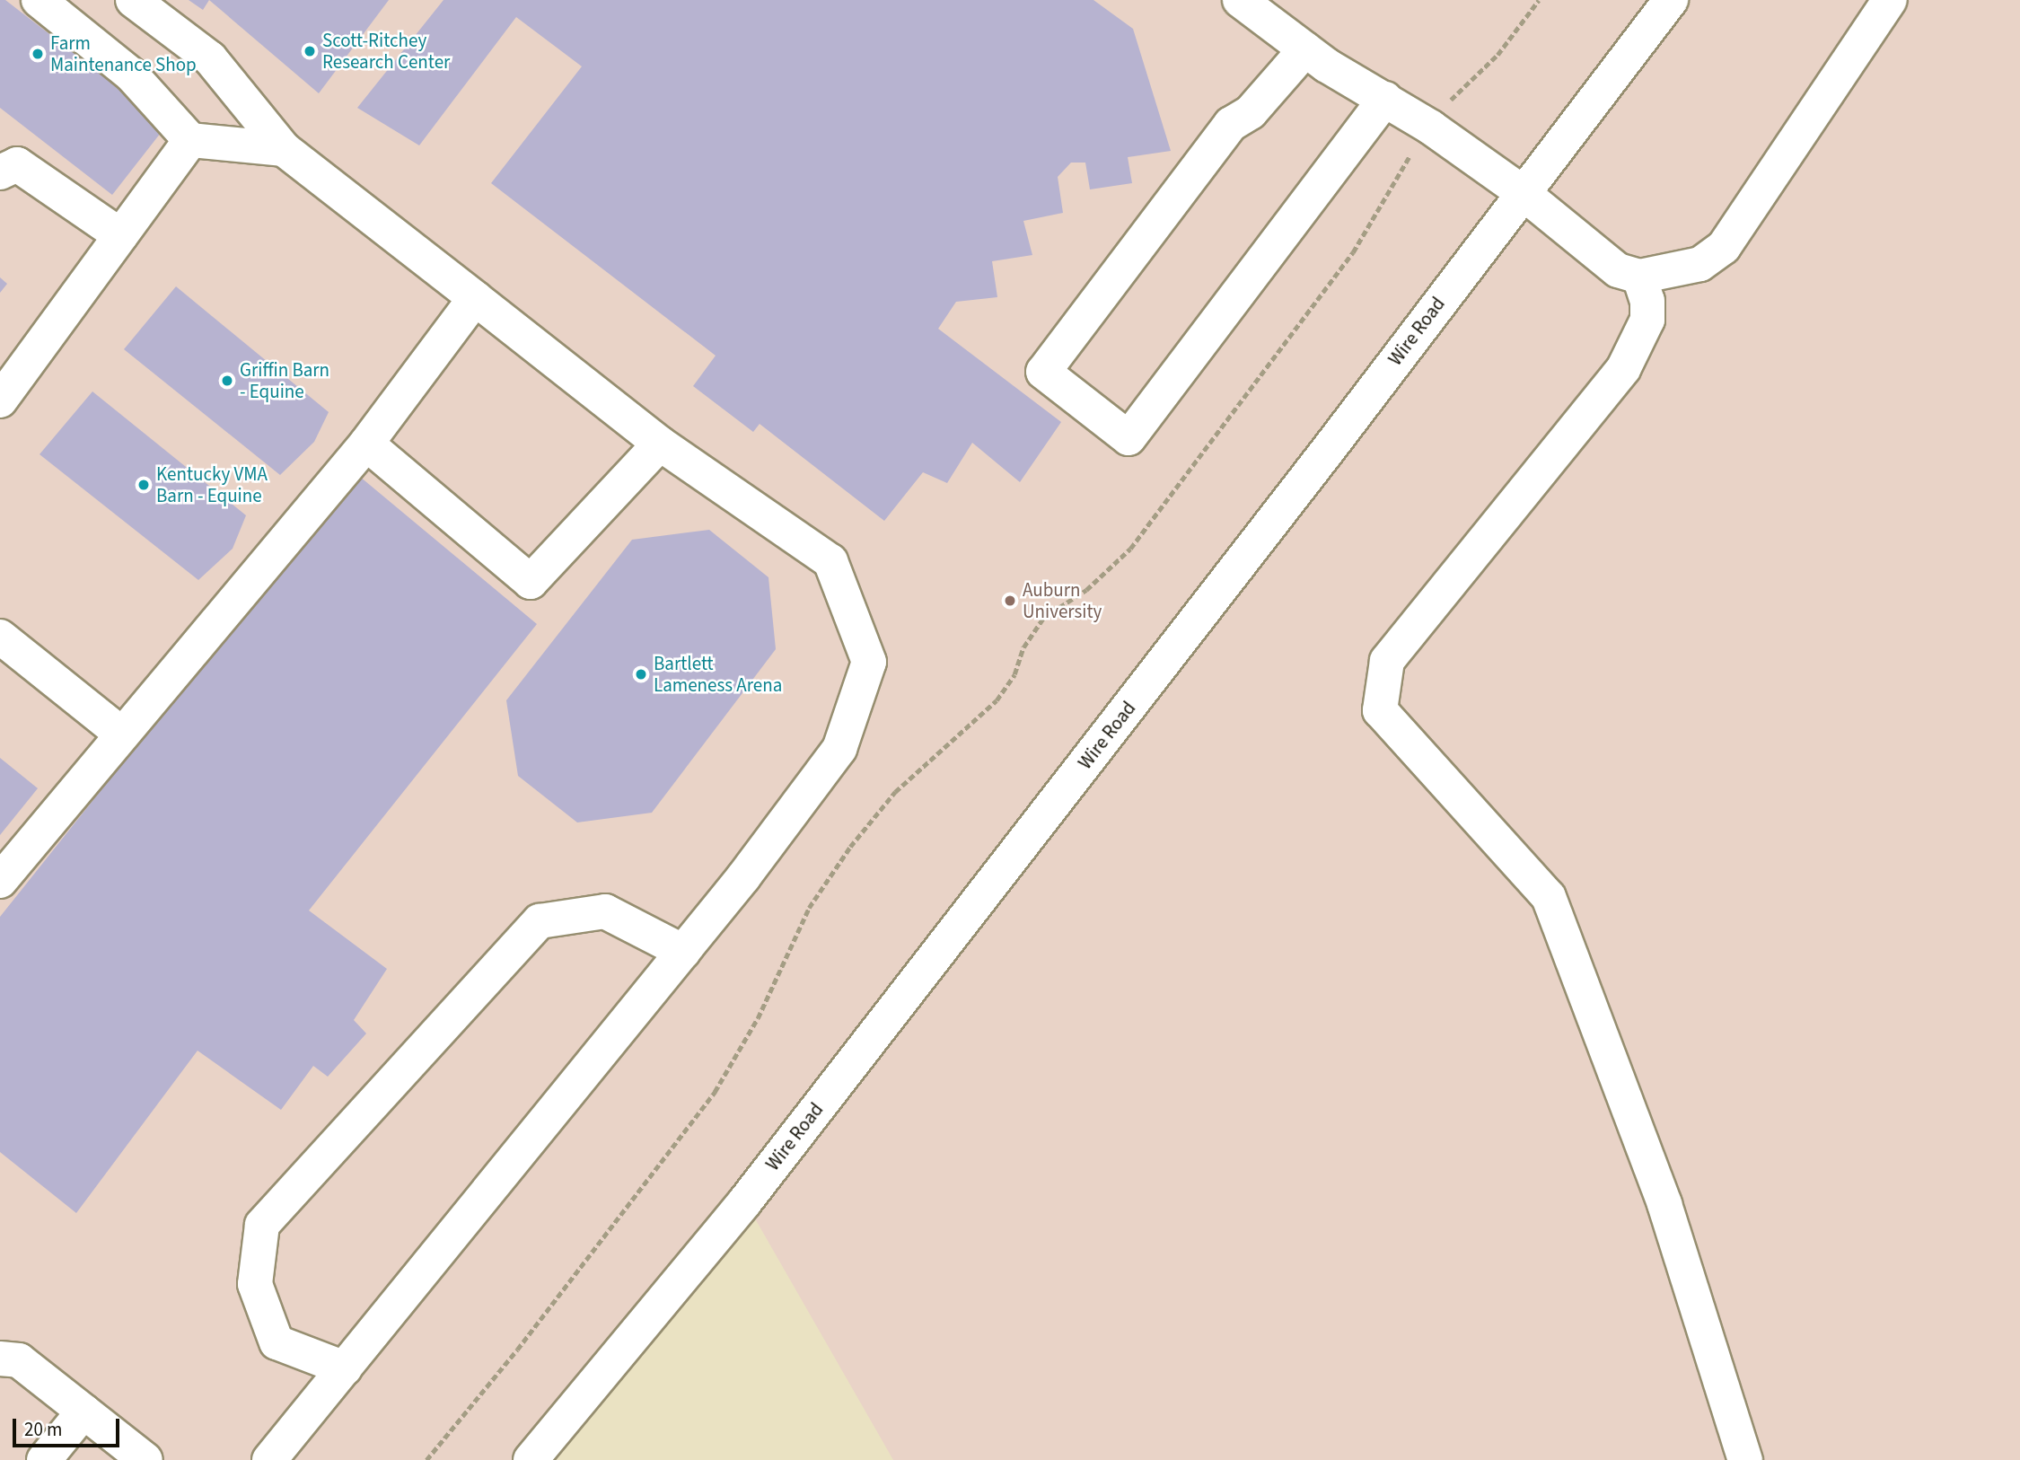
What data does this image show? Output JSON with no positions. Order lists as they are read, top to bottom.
{
  "streets": {
    "street": ["Wire Road"]
  },
  "places": [
    "Scott-Ritchey Research Center",
    "Farm Maintenance Shop",
    "Griffin Barn - Equine",
    "Kentucky VMA Barn - Equine",
    "Auburn University",
    "Bartlett Lameness Arena"
  ],
  "scale_bar": "20 m"
}
